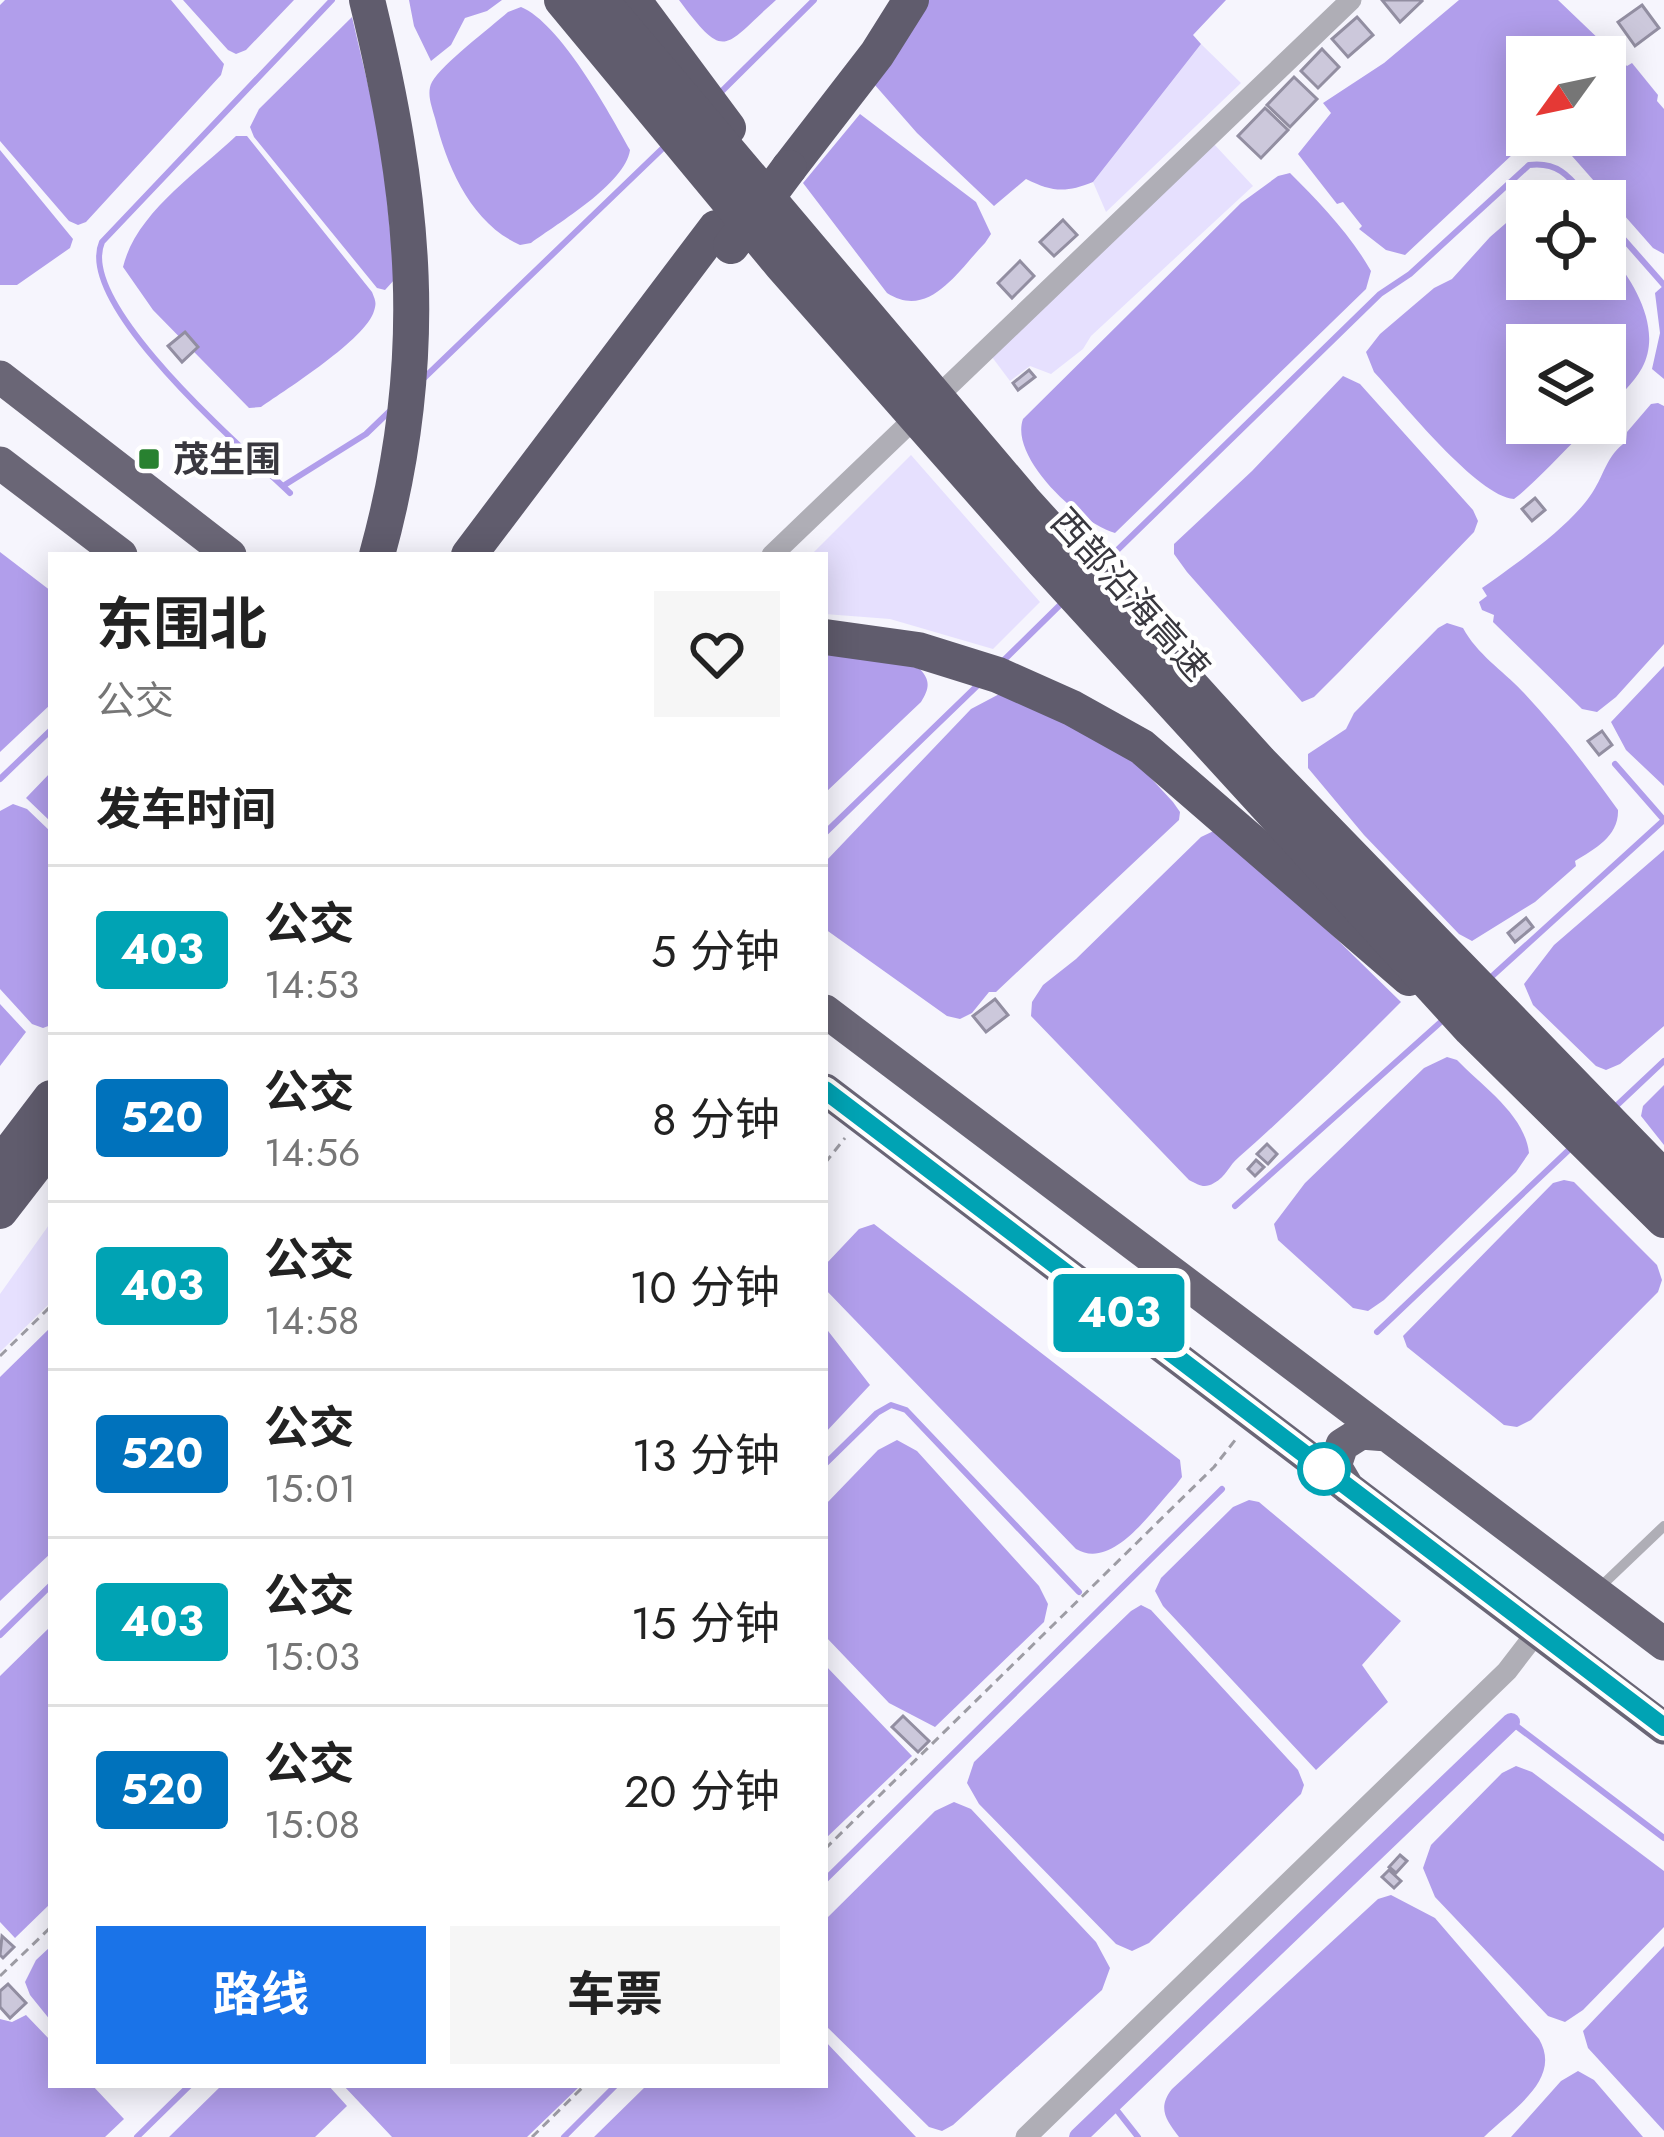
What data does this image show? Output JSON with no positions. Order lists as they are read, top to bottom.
{
  "streets": {
    "highway": ["西部沿海高速"]
  },
  "places": {
    "transit": ["茂生围"]
  },
  "lines": ["bus line 403"],
  "north": "bottom left",
  "page": {
    "on_map": "403",
    "heading": [
      ["东围北", "公交"],
      "发车时间"
    ],
    "list": [
      {
        "mark": "403",
        "name": "公交",
        "note": "14:53",
        "value": "5 分钟"
      },
      {
        "mark": "520",
        "name": "公交",
        "note": "14:56",
        "value": "8 分钟"
      },
      {
        "mark": "403",
        "name": "公交",
        "note": "14:58",
        "value": "10 分钟"
      },
      {
        "mark": "520",
        "name": "公交",
        "note": "15:01",
        "value": "13 分钟"
      },
      {
        "mark": "403",
        "name": "公交",
        "note": "15:03",
        "value": "15 分钟"
      },
      {
        "mark": "520",
        "name": "公交",
        "note": "15:08",
        "value": "20 分钟"
      }
    ],
    "buttons": ["路线", "车票"]
  }
}
